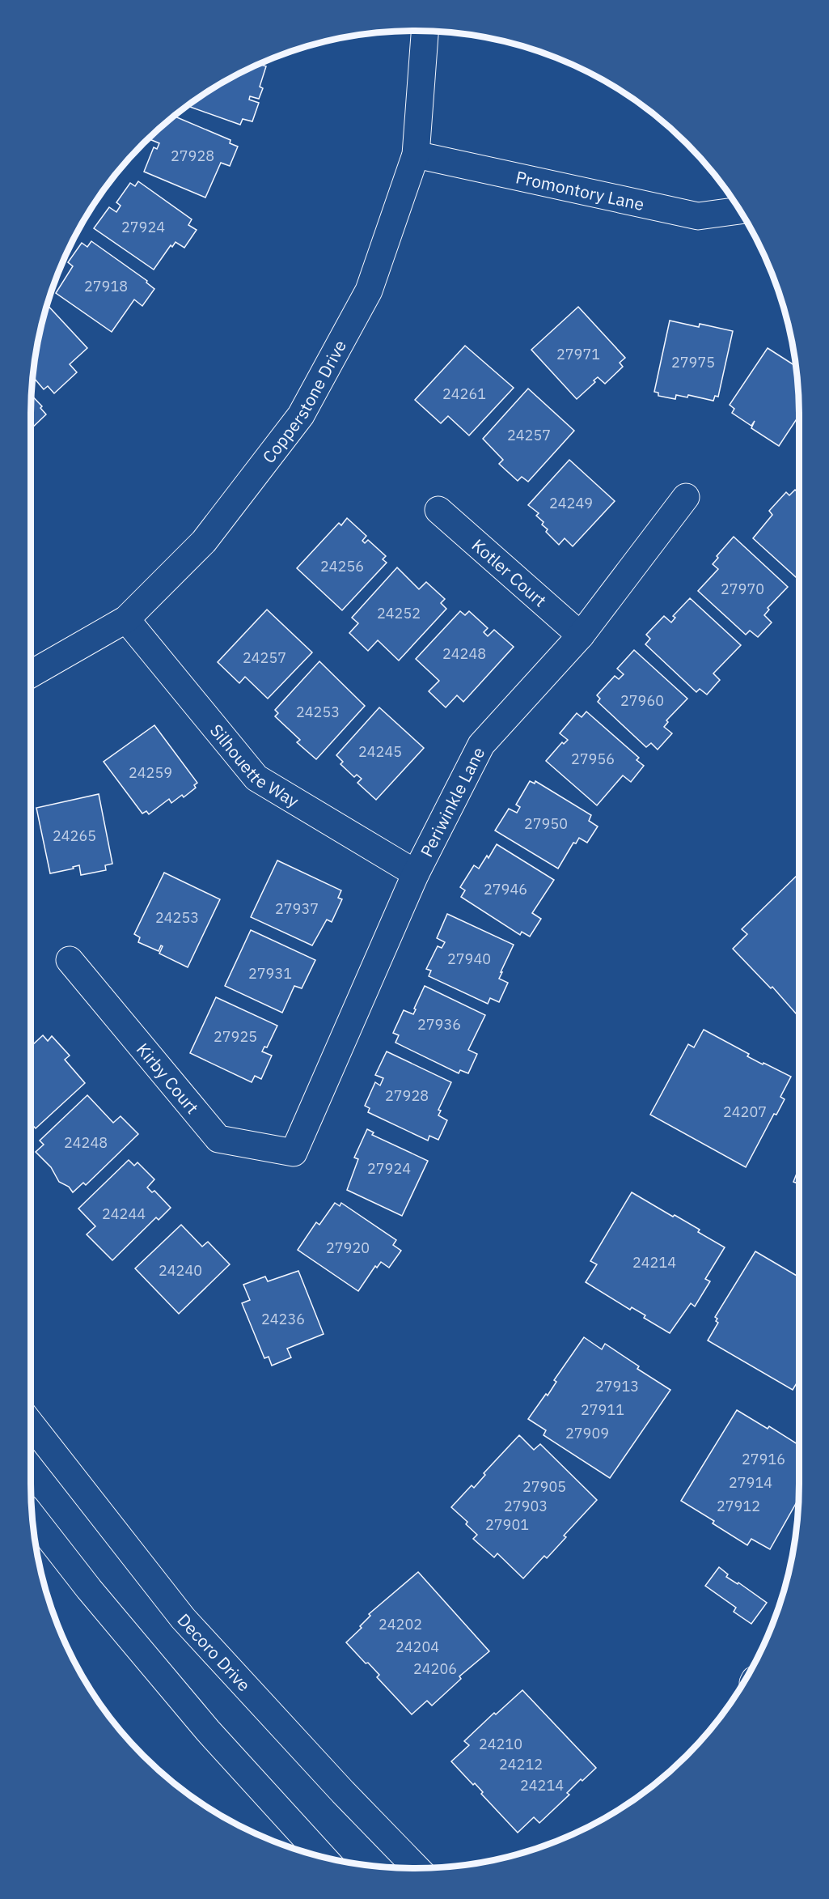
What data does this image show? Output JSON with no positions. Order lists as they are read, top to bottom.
{
  "streets": {
    "street": [
      "Promontory Lane",
      "Copperstone Drive",
      "Kotler Court",
      "Silhouette Way",
      "Periwinkle Lane",
      "Kirby Court",
      "Decoro Drive"
    ]
  },
  "crossings": [
    ["Promontory Lane", "Copperstone Drive"],
    ["Copperstone Drive", "Silhouette Way"],
    ["Kotler Court", "Periwinkle Lane"],
    ["Silhouette Way", "Periwinkle Lane"],
    ["Periwinkle Lane", "Kirby Court"]
  ],
  "house_numbers": [
    "27928",
    "27924",
    "27918",
    "27971",
    "27975",
    "24261",
    "24257",
    "24249",
    "24256",
    "27970",
    "24252",
    "24248",
    "24257",
    "27960",
    "24253",
    "24245",
    "27956",
    "24259",
    "27950",
    "24265",
    "27946",
    "27937",
    "24253",
    "27940",
    "27931",
    "27936",
    "27925",
    "27928",
    "24207",
    "24248",
    "27924",
    "24244",
    "27920",
    "24214",
    "24240",
    "24236",
    "27913",
    "27911",
    "27909",
    "27916",
    "27914",
    "27905",
    "27903",
    "27912",
    "27901",
    "24202",
    "24204",
    "24206",
    "24210",
    "24212",
    "24214"
  ]
}
